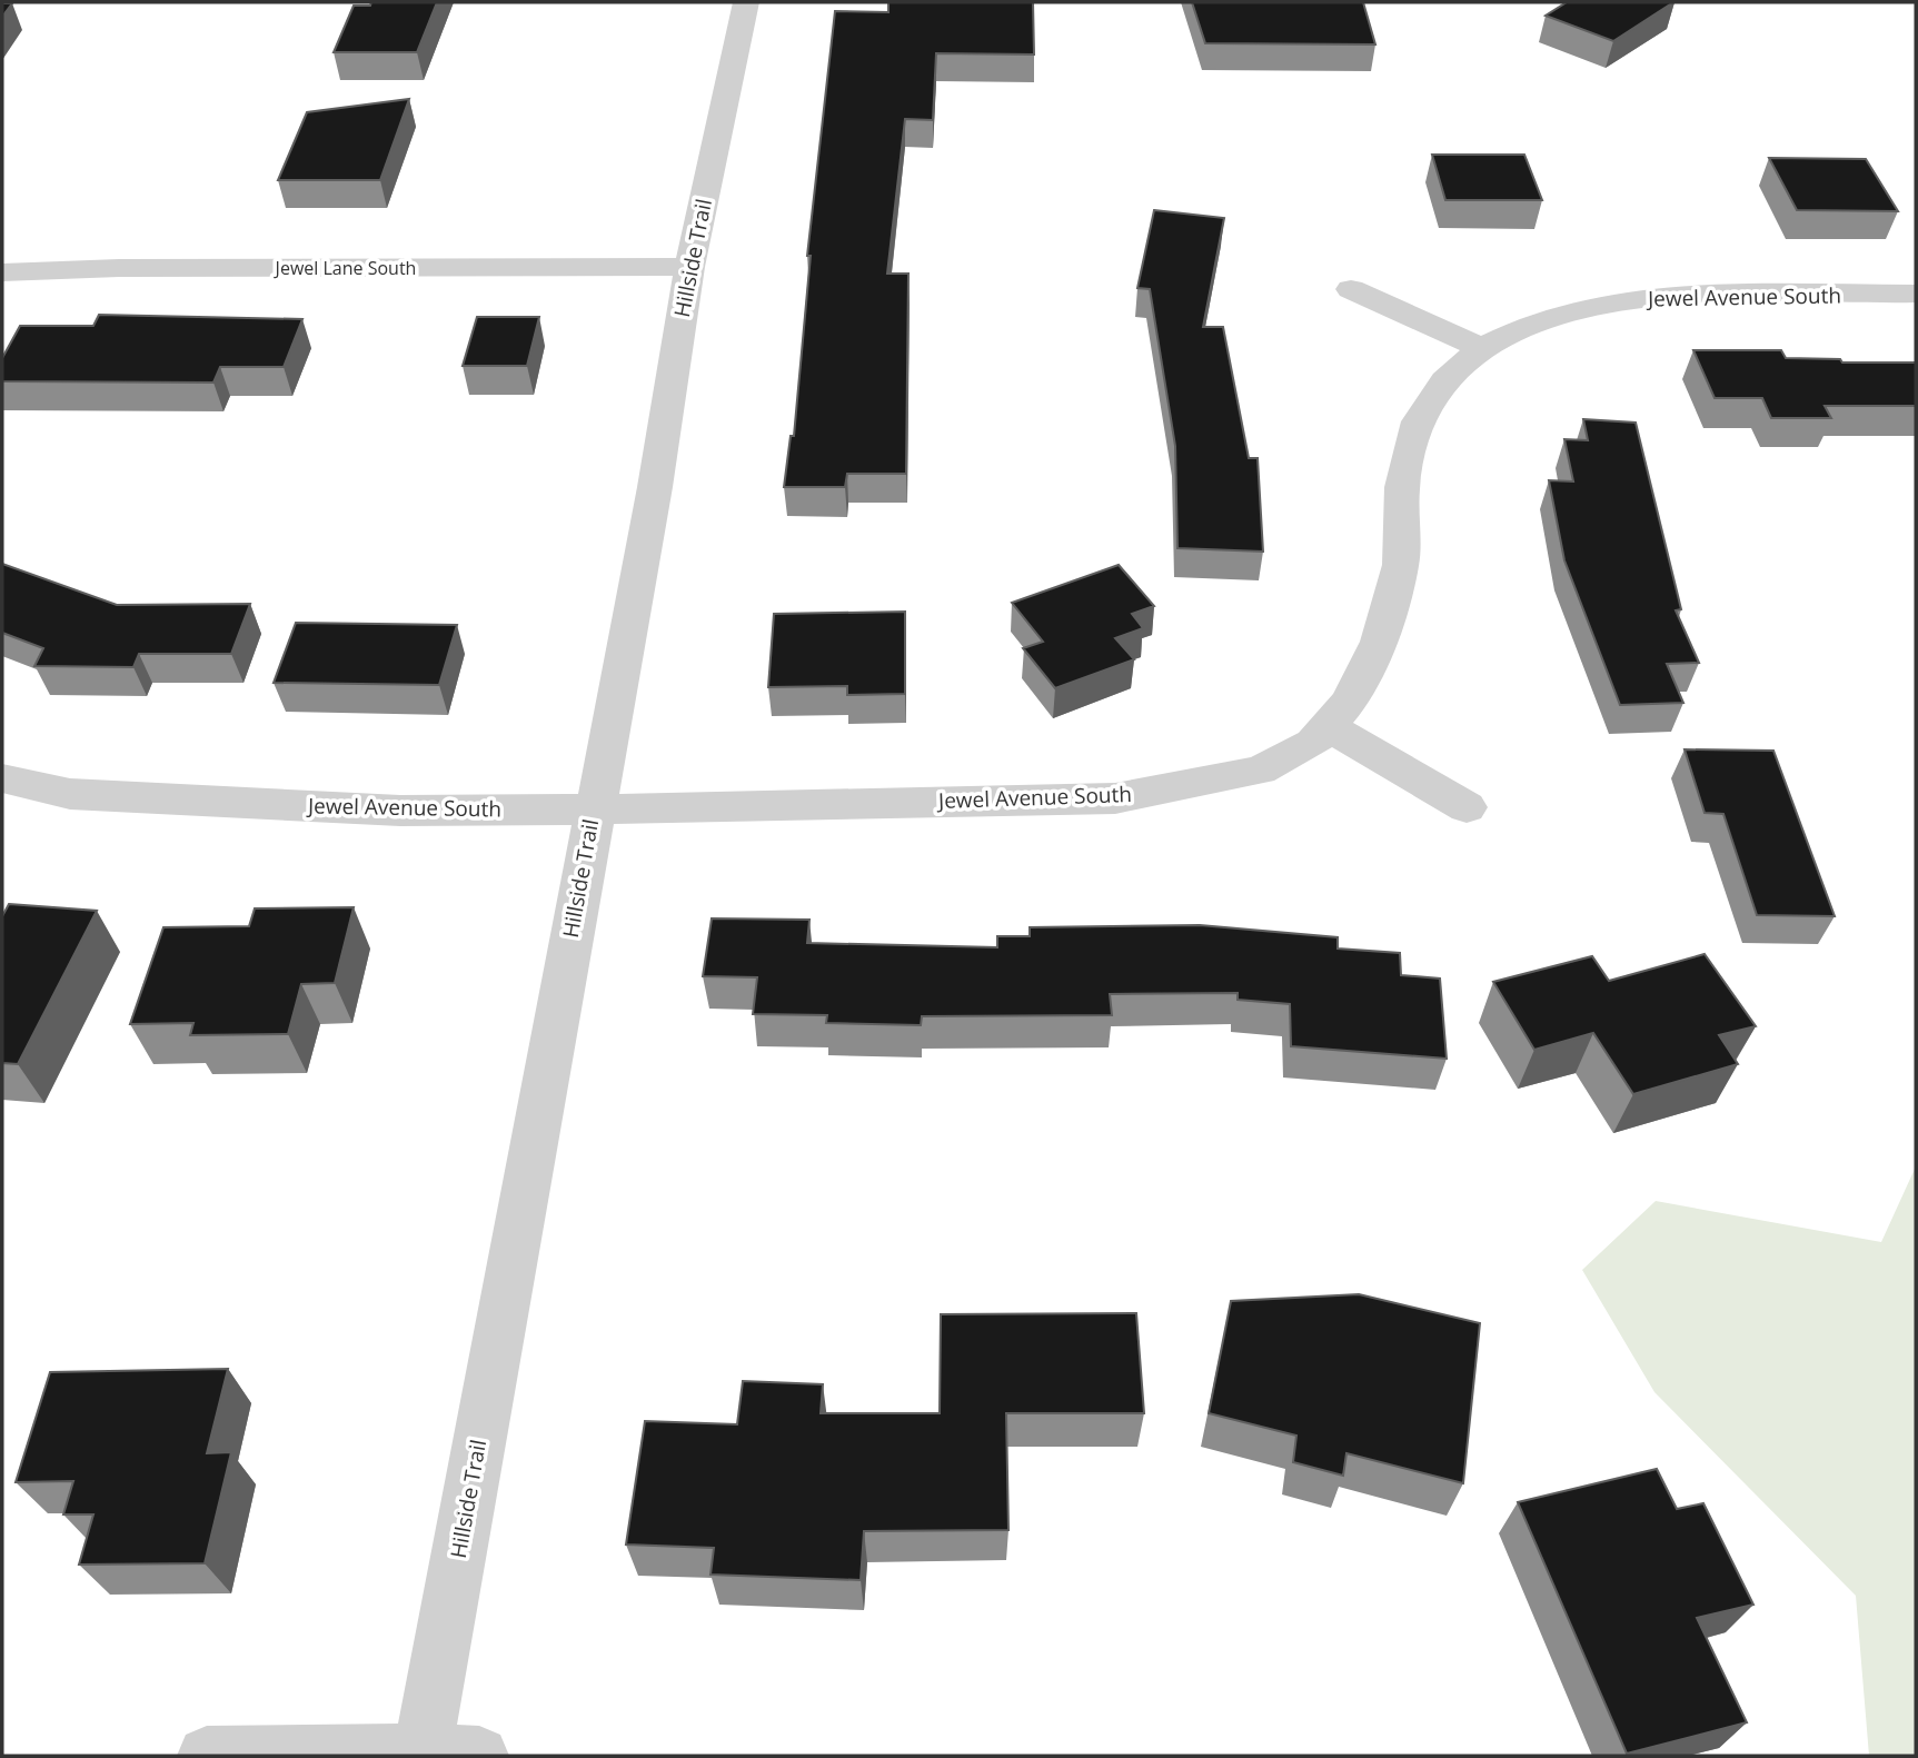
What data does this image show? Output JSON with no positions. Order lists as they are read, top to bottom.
{
  "streets": {
    "street": ["Hillside Trail", "Jewel Lane South", "Jewel Avenue South"]
  },
  "crossings": [
    ["Hillside Trail", "Jewel Lane South"],
    ["Hillside Trail", "Jewel Avenue South"]
  ]
}
